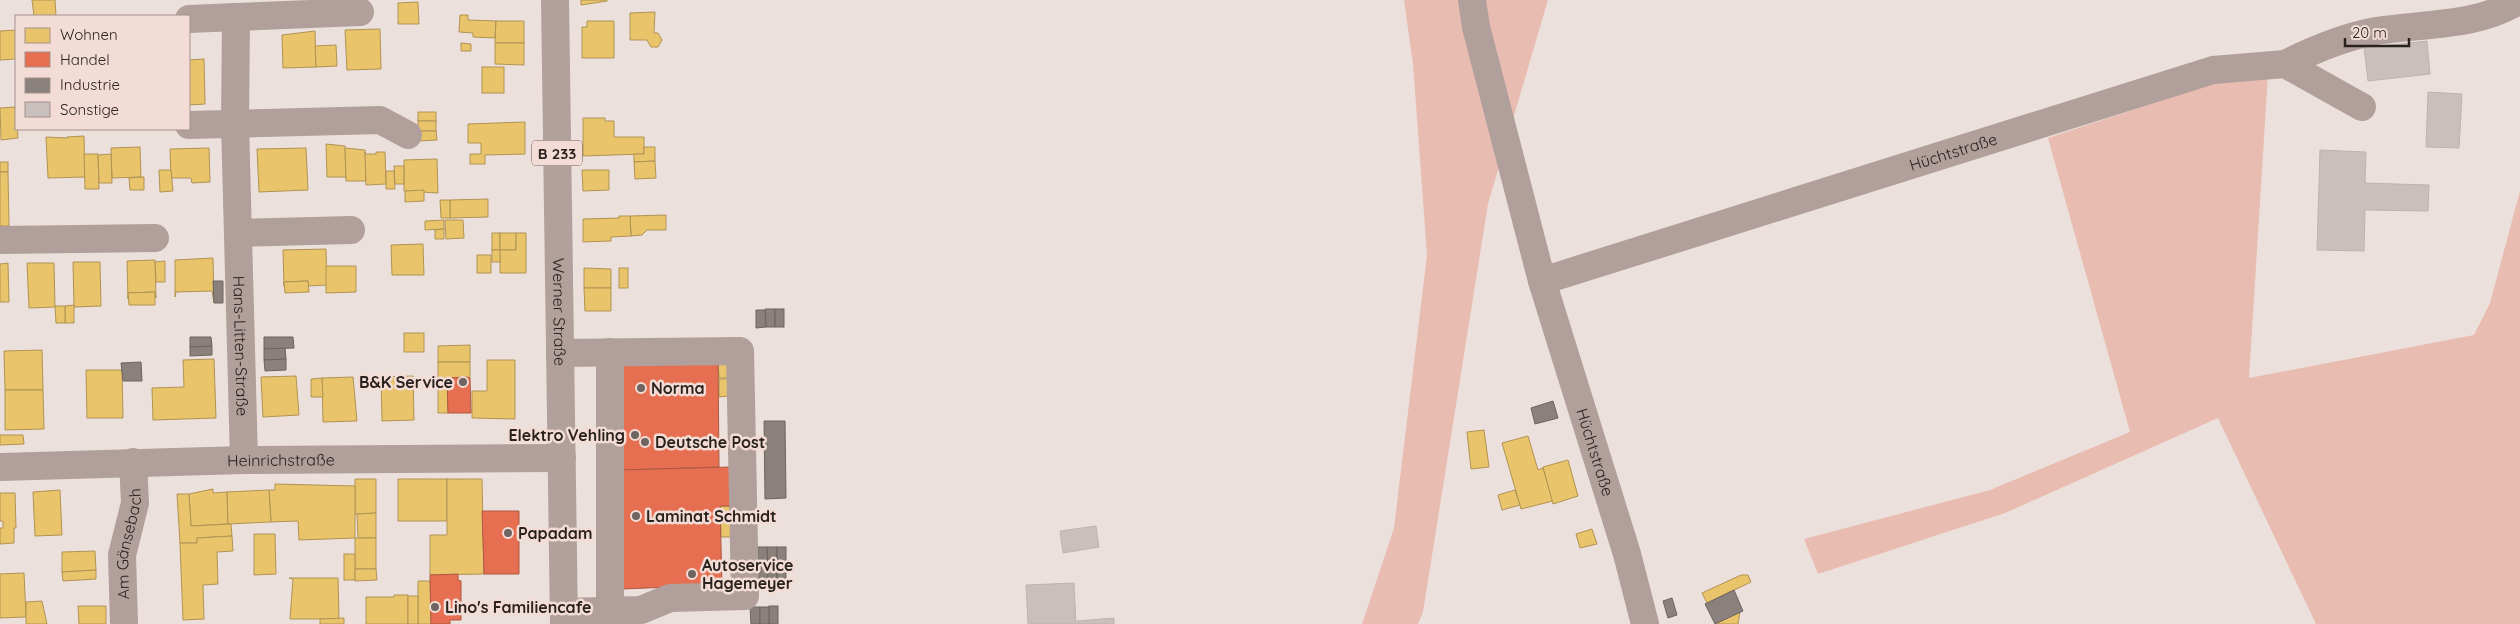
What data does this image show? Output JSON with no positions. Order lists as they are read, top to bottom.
{
  "streets": {
    "main road": ["B 233", "Werner Straße"],
    "street": [
      "Hüchtstraße",
      "Hans-Litten-Straße",
      "Heinrichstraße",
      "Am Gänsebach"
    ]
  },
  "crossings": [
    ["Werner Straße", "Heinrichstraße"],
    ["Hans-Litten-Straße", "Heinrichstraße"],
    ["Heinrichstraße", "Am Gänsebach"]
  ],
  "places": [
    "B&K Service",
    "Norma",
    "Elektro Vehling",
    "Deutsche Post",
    "Laminat Schmidt",
    "Papadam",
    "Autoservice Hagemeyer",
    "Lino's Familiencafe"
  ],
  "legend": [
    "Wohnen",
    "Handel",
    "Industrie",
    "Sonstige"
  ],
  "scale_bar": "20 m"
}
